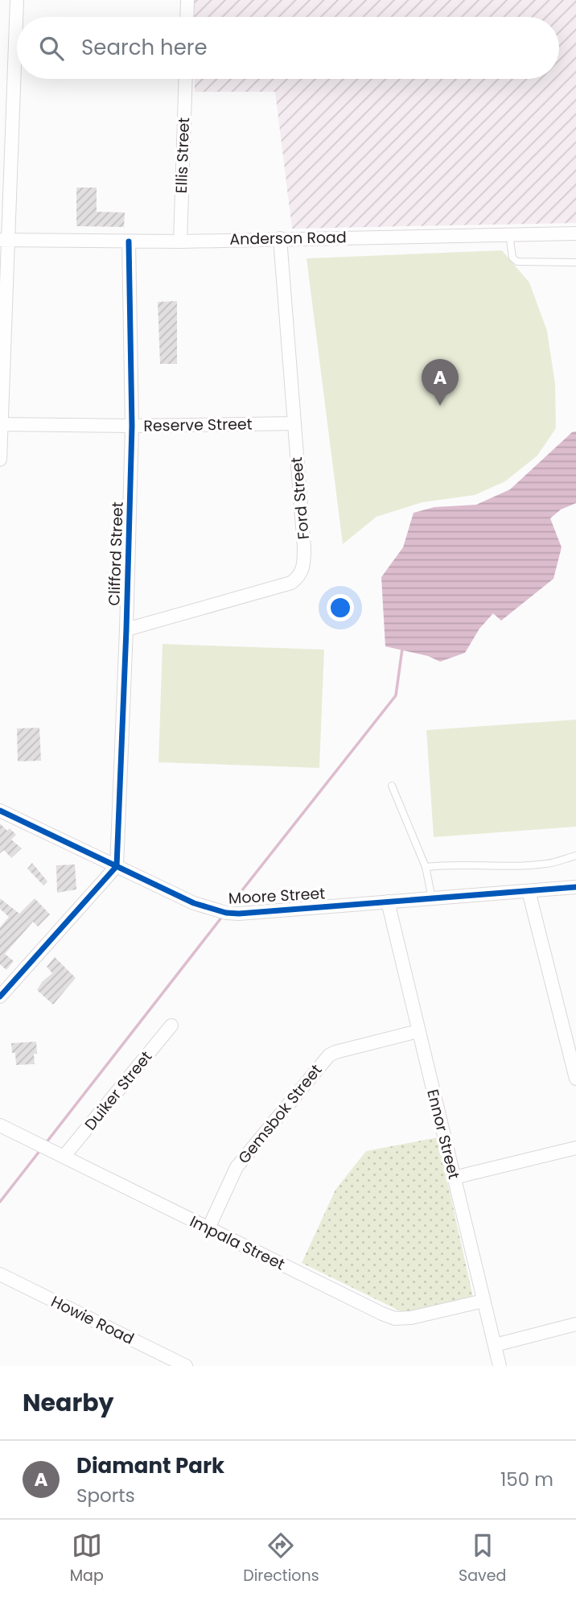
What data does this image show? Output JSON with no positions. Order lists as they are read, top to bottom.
{
  "streets": {
    "street": [
      "Ellis Street",
      "Anderson Road",
      "Reserve Street",
      "Ford Street",
      "Clifford Street",
      "Moore Street",
      "Duiker Street",
      "Gemsbok Street",
      "Ennor Street",
      "Impala Street",
      "Howie Road"
    ]
  },
  "crossings": [
    ["Ellis Street", "Anderson Road"],
    ["Anderson Road", "Ford Street"],
    ["Anderson Road", "Clifford Street"],
    ["Reserve Street", "Ford Street"],
    ["Reserve Street", "Clifford Street"],
    ["Ford Street", "Clifford Street"],
    ["Clifford Street", "Moore Street"],
    ["Moore Street", "Ennor Street"],
    ["Duiker Street", "Impala Street"],
    ["Gemsbok Street", "Ennor Street"],
    ["Gemsbok Street", "Impala Street"],
    ["Ennor Street", "Impala Street"]
  ],
  "page": {
    "search": "Search here",
    "pins": "A",
    "heading": "Nearby",
    "list": [
      {
        "mark": "A",
        "name": "Diamant Park",
        "note": "Sports",
        "value": "150 m"
      }
    ],
    "nav": ["Map", "Directions", "Saved"]
  }
}
